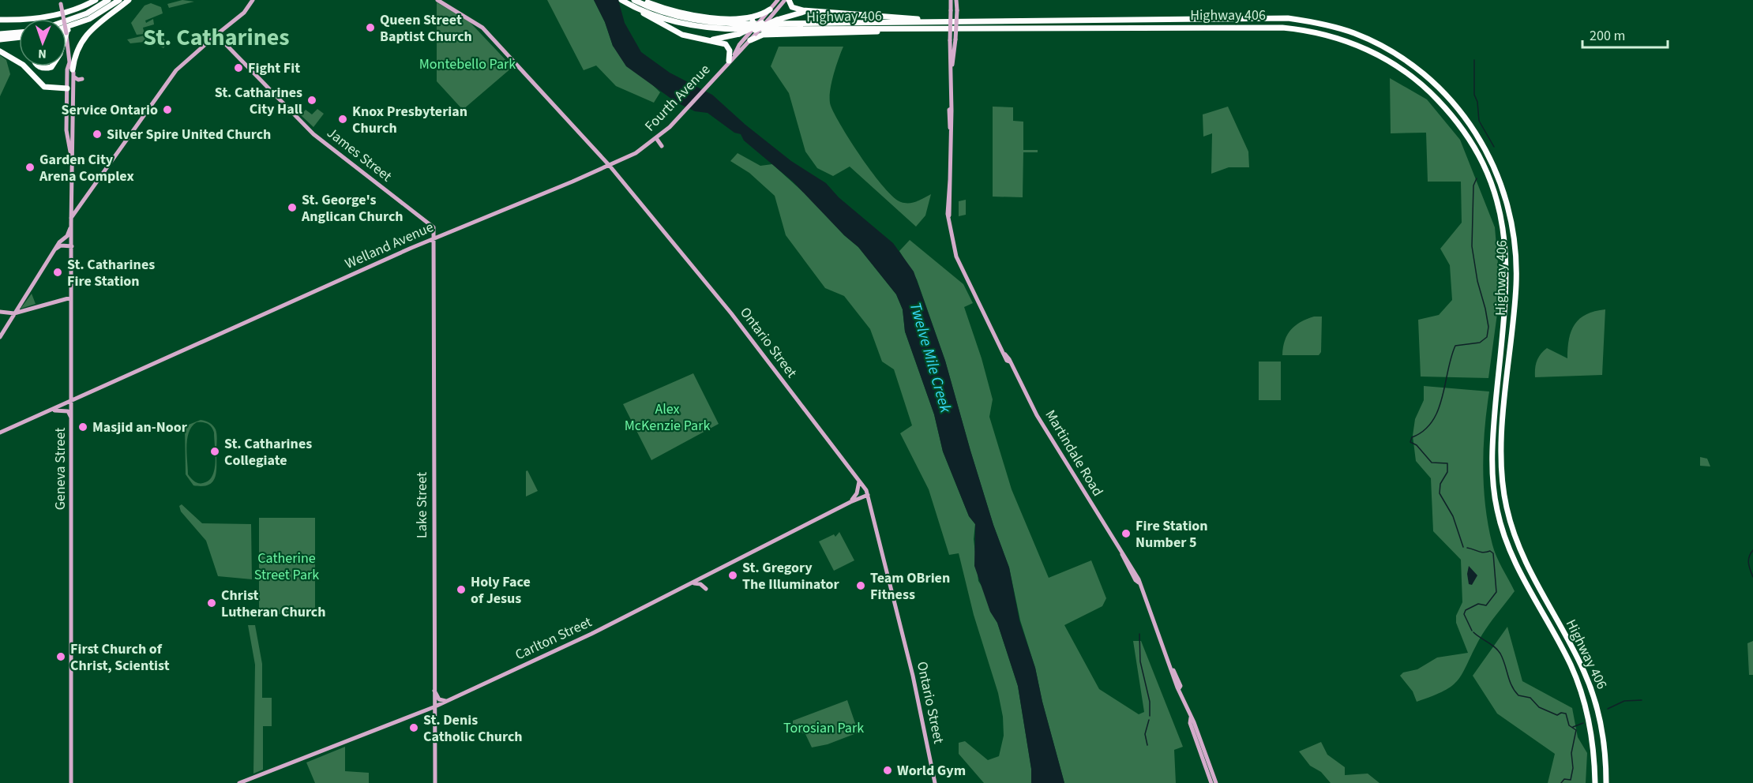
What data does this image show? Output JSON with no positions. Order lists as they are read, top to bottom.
{
  "streets": {
    "highway": ["Highway 406"],
    "main road": [
      "Fourth Avenue",
      "James Street",
      "Welland Avenue",
      "Ontario Street",
      "Martindale Road",
      "Geneva Street",
      "Lake Street",
      "Carlton Street"
    ]
  },
  "crossings": [
    ["Fourth Avenue", "Welland Avenue"],
    ["Fourth Avenue", "Ontario Street"],
    ["James Street", "Lake Street"],
    ["Welland Avenue", "Ontario Street"],
    ["Welland Avenue", "Geneva Street"],
    ["Welland Avenue", "Lake Street"],
    ["Ontario Street", "Carlton Street"],
    ["Lake Street", "Carlton Street"]
  ],
  "districts": ["St. Catharines"],
  "water": ["Twelve Mile Creek"],
  "parks": [
    "Montebello Park",
    "Alex McKenzie Park",
    "Catherine Street Park",
    "Torosian Park"
  ],
  "places": [
    "Queen Street Baptist Church",
    "Fight Fit",
    "St. Catharines City Hall",
    "Service Ontario",
    "Knox Presbyterian Church",
    "Silver Spire United Church",
    "Garden City Arena Complex",
    "St. George's Anglican Church",
    "St. Catharines Fire Station",
    "Masjid an-Noor",
    "St. Catharines Collegiate",
    "Fire Station Number 5",
    "St. Gregory The Illuminator",
    "Team OBrien Fitness",
    "Holy Face of Jesus",
    "Christ Lutheran Church",
    "First Church of Christ, Scientist",
    "St. Denis Catholic Church",
    "World Gym"
  ],
  "scale_bar": "200 m",
  "north": "bottom"
}
